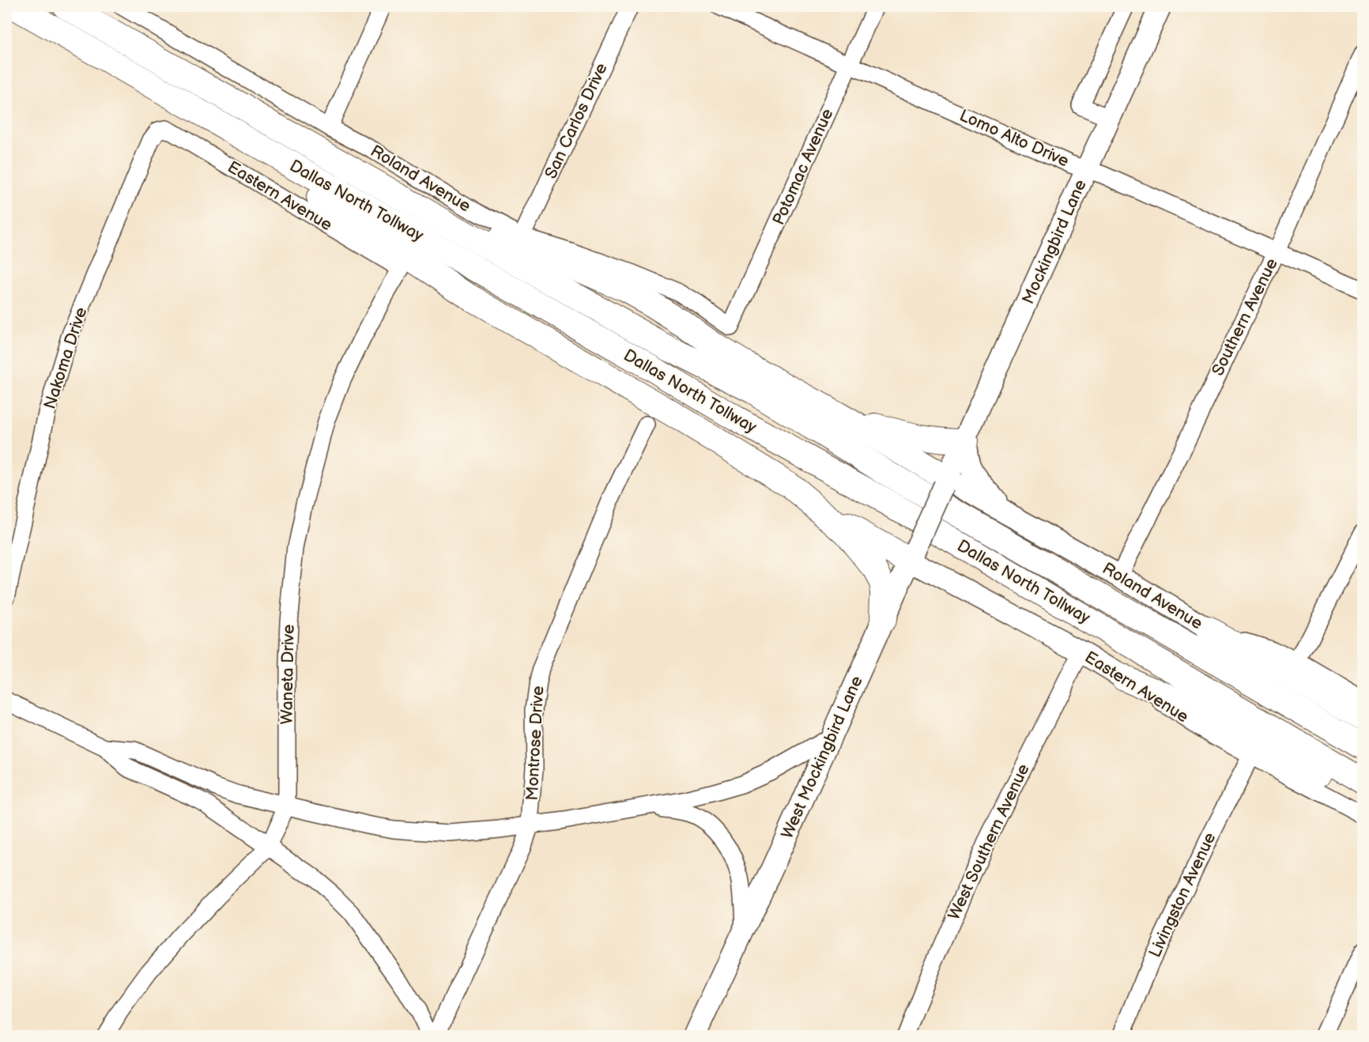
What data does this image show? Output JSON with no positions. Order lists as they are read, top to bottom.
{
  "streets": {
    "highway": ["Dallas North Tollway"],
    "main road": [
      "Roland Avenue",
      "Eastern Avenue",
      "Mockingbird Lane",
      "West Mockingbird Lane"
    ],
    "street": [
      "San Carlos Drive",
      "Lomo Alto Drive",
      "Potomac Avenue",
      "Southern Avenue",
      "Nakoma Drive",
      "Waneta Drive",
      "Montrose Drive",
      "West Southern Avenue",
      "Livingston Avenue"
    ]
  },
  "crossings": [
    ["San Carlos Drive", "Roland Avenue"],
    ["Lomo Alto Drive", "Potomac Avenue"],
    ["Lomo Alto Drive", "Mockingbird Lane"],
    ["Lomo Alto Drive", "Southern Avenue"],
    ["Potomac Avenue", "Roland Avenue"],
    ["Roland Avenue", "Mockingbird Lane"],
    ["Roland Avenue", "Southern Avenue"],
    ["Roland Avenue", "West Mockingbird Lane"],
    ["Eastern Avenue", "Nakoma Drive"],
    ["Eastern Avenue", "Waneta Drive"],
    ["Eastern Avenue", "West Mockingbird Lane"],
    ["Eastern Avenue", "West Southern Avenue"],
    ["Eastern Avenue", "Livingston Avenue"],
    ["Mockingbird Lane", "West Mockingbird Lane"]
  ]
}
